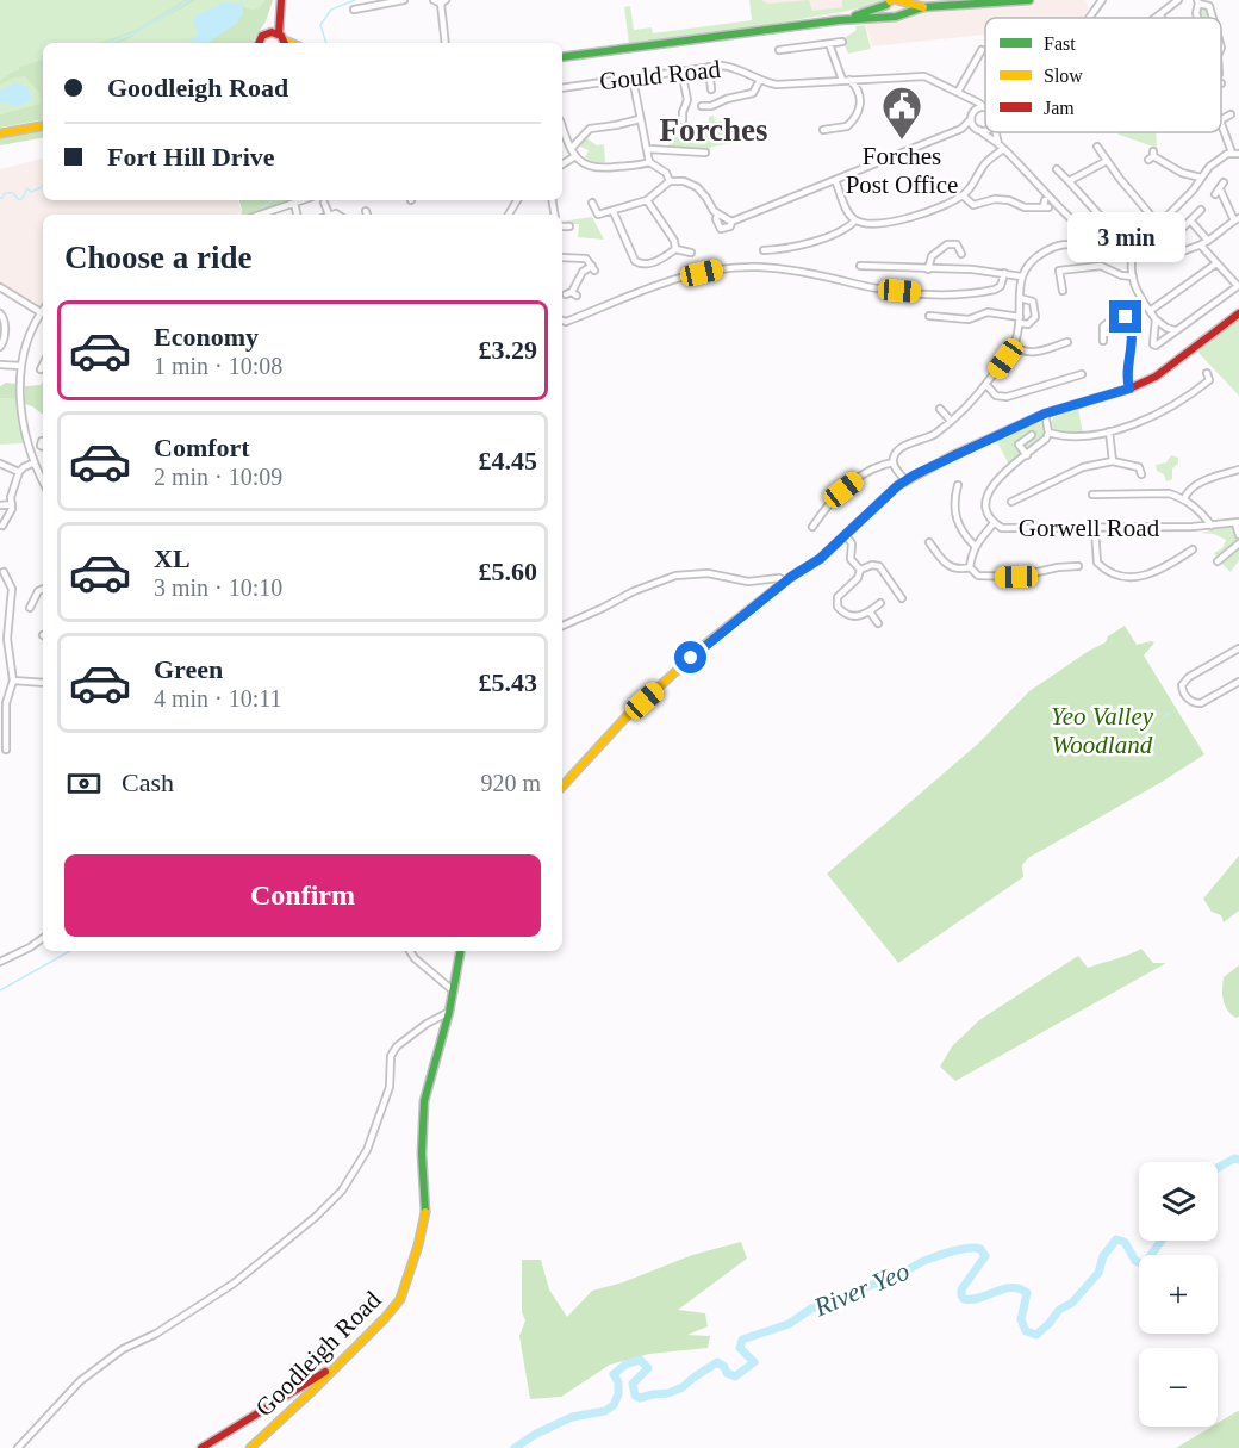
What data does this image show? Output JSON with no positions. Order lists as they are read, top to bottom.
{
  "streets": {
    "main road": ["Goodleigh Road"],
    "street": ["Gould Road", "Gorwell Road"]
  },
  "districts": ["Forches"],
  "water": ["River Yeo"],
  "parks": ["Yeo Valley Woodland"],
  "places": {
    "public building": ["Forches Post Office"]
  },
  "legend": ["Fast", "Slow", "Jam"],
  "page": {
    "banner": ["Goodleigh Road", "Fort Hill Drive"],
    "bubble": "3 min",
    "heading": "Choose a ride",
    "list": [
      {
        "name": "Economy",
        "note": "1 min · 10:08",
        "value": "£3.29"
      },
      {
        "name": "Comfort",
        "note": "2 min · 10:09",
        "value": "£4.45"
      },
      {
        "name": "XL",
        "note": "3 min · 10:10",
        "value": "£5.60"
      },
      {
        "name": "Green",
        "note": "4 min · 10:11",
        "value": "£5.43"
      }
    ],
    "pay": ["Cash", "920 m"],
    "buttons": "Confirm",
    "map_buttons": ["+", "−"]
  }
}
